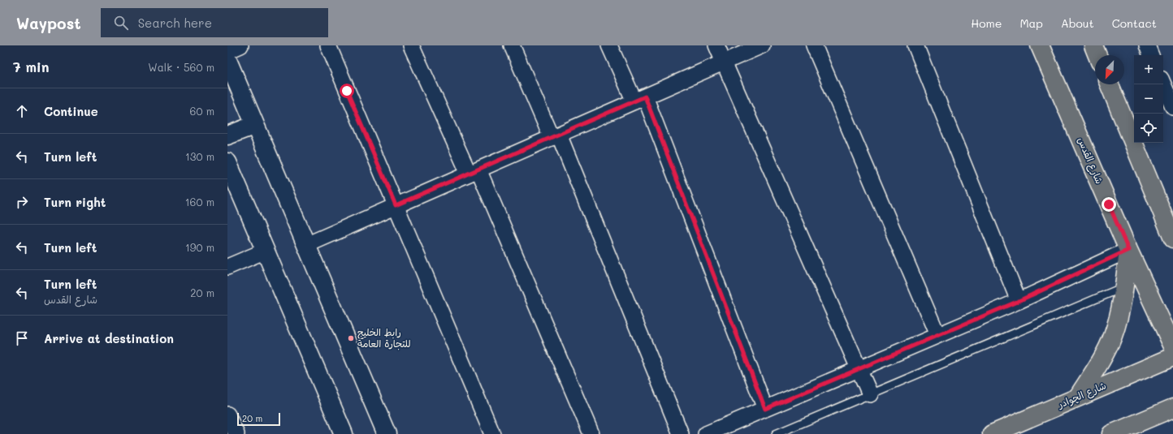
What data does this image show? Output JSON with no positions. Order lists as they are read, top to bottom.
{
  "streets": {
    "main road": ["شارع القدس", "شارع الچوادر"]
  },
  "places": ["رابط الخليج للتجارة العامة"],
  "scale_bar": "20 m",
  "north": "bottom left",
  "page": {
    "header": "Waypost",
    "search": "Search here",
    "nav": [
      "Home",
      "Map",
      "About",
      "Contact"
    ],
    "heading": ["7 min", "Walk · 560 m"],
    "map_buttons": ["+", "−"],
    "list": [
      ["Continue", "60 m"],
      ["Turn left", "130 m"],
      ["Turn right", "160 m"],
      ["Turn left", "190 m"],
      ["Turn left", "شارع القدس", "20 m"],
      "Arrive at destination"
    ],
    "scale": "20 m"
  }
}
